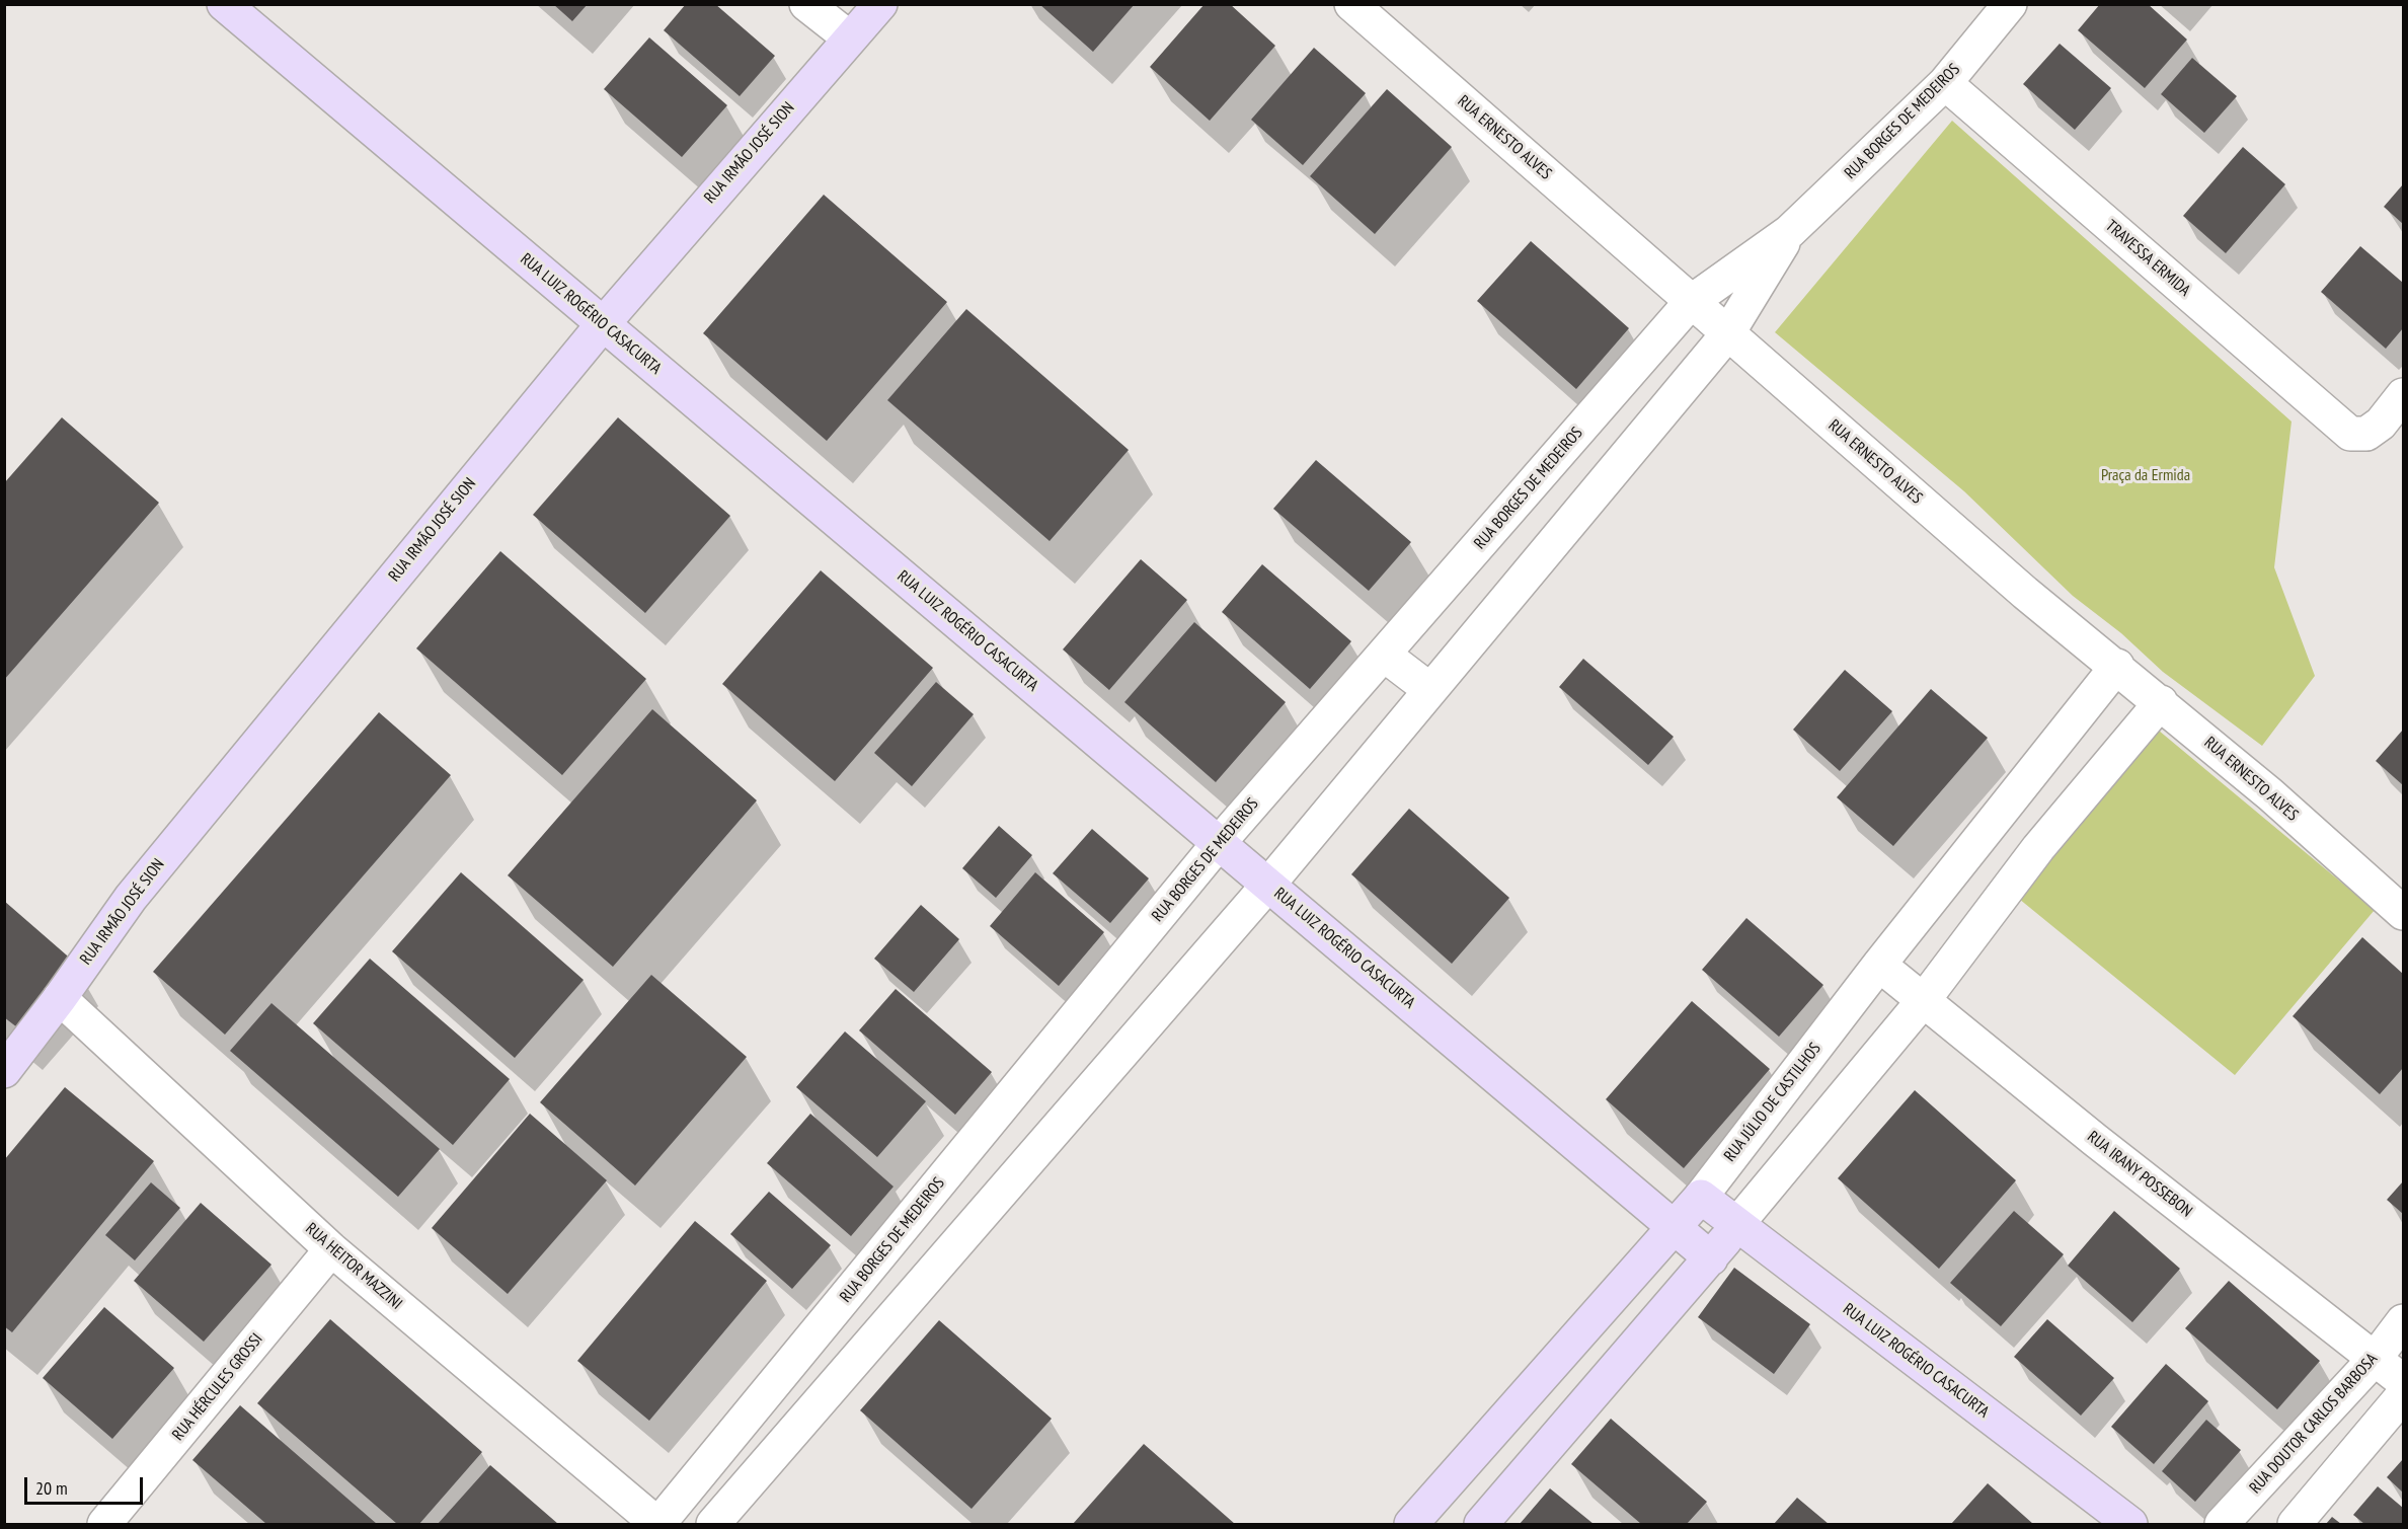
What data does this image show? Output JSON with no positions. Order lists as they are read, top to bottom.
{
  "streets": {
    "street": [
      "RUA BORGES DE MEDEIROS",
      "RUA ERNESTO ALVES",
      "RUA IRMÃO JOSÉ SION",
      "TRAVESSA ERMIDA",
      "RUA LUIZ ROGÉRIO CASACURTA",
      "RUA JÚLIO DE CASTILHOS",
      "RUA IRANY POSSEBON",
      "RUA HEITOR MAZZINI",
      "RUA HÉRCULES GROSSI",
      "RUA DOUTOR CARLOS BARBOSA"
    ]
  },
  "crossings": [
    ["RUA BORGES DE MEDEIROS", "RUA ERNESTO ALVES"],
    ["RUA BORGES DE MEDEIROS", "TRAVESSA ERMIDA"],
    ["RUA BORGES DE MEDEIROS", "RUA LUIZ ROGÉRIO CASACURTA"],
    ["RUA BORGES DE MEDEIROS", "RUA HEITOR MAZZINI"],
    ["RUA ERNESTO ALVES", "RUA JÚLIO DE CASTILHOS"],
    ["RUA IRMÃO JOSÉ SION", "RUA LUIZ ROGÉRIO CASACURTA"],
    ["RUA IRMÃO JOSÉ SION", "RUA HEITOR MAZZINI"],
    ["RUA LUIZ ROGÉRIO CASACURTA", "RUA JÚLIO DE CASTILHOS"],
    ["RUA JÚLIO DE CASTILHOS", "RUA IRANY POSSEBON"],
    ["RUA IRANY POSSEBON", "RUA DOUTOR CARLOS BARBOSA"],
    ["RUA HEITOR MAZZINI", "RUA HÉRCULES GROSSI"]
  ],
  "parks": ["Praça da Ermida"],
  "scale_bar": "20 m"
}
